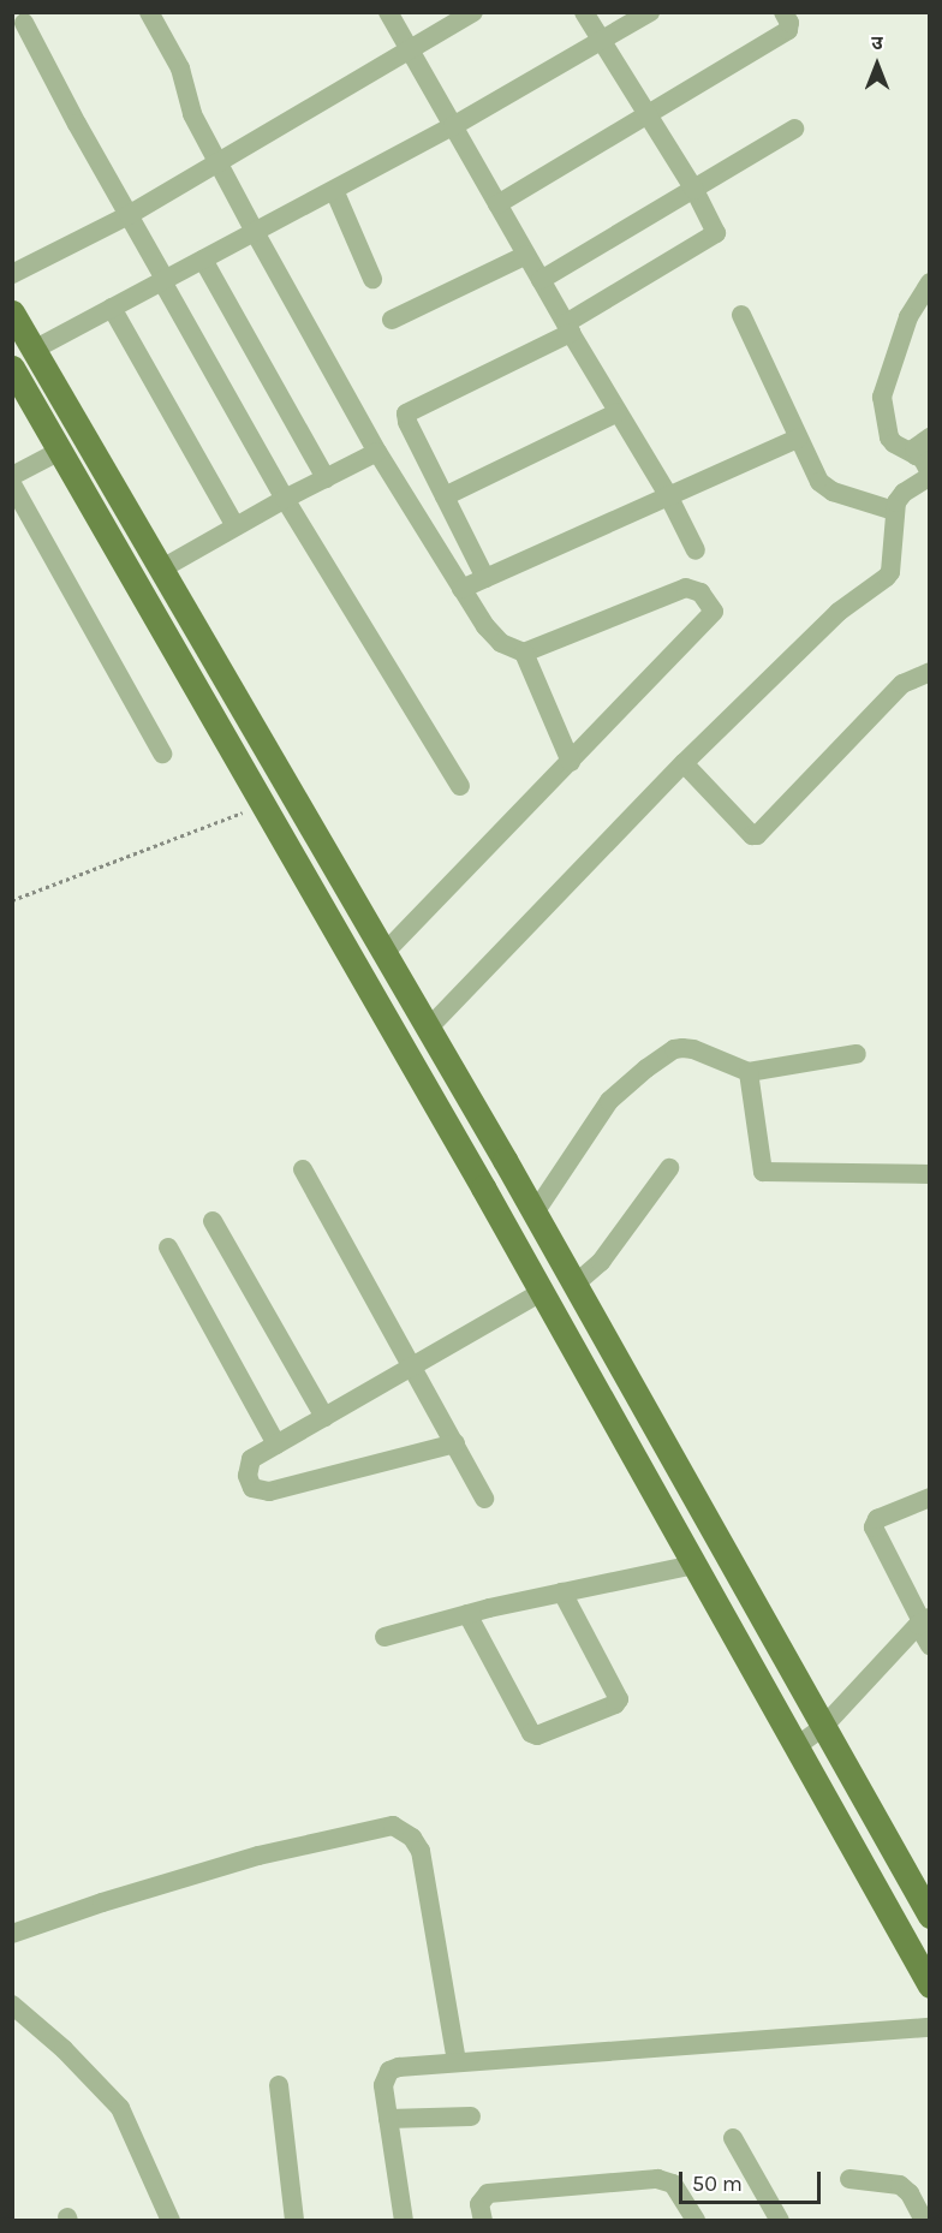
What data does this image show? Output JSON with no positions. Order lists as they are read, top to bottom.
{
  "scale_bar": "50 m",
  "north": "top"
}
